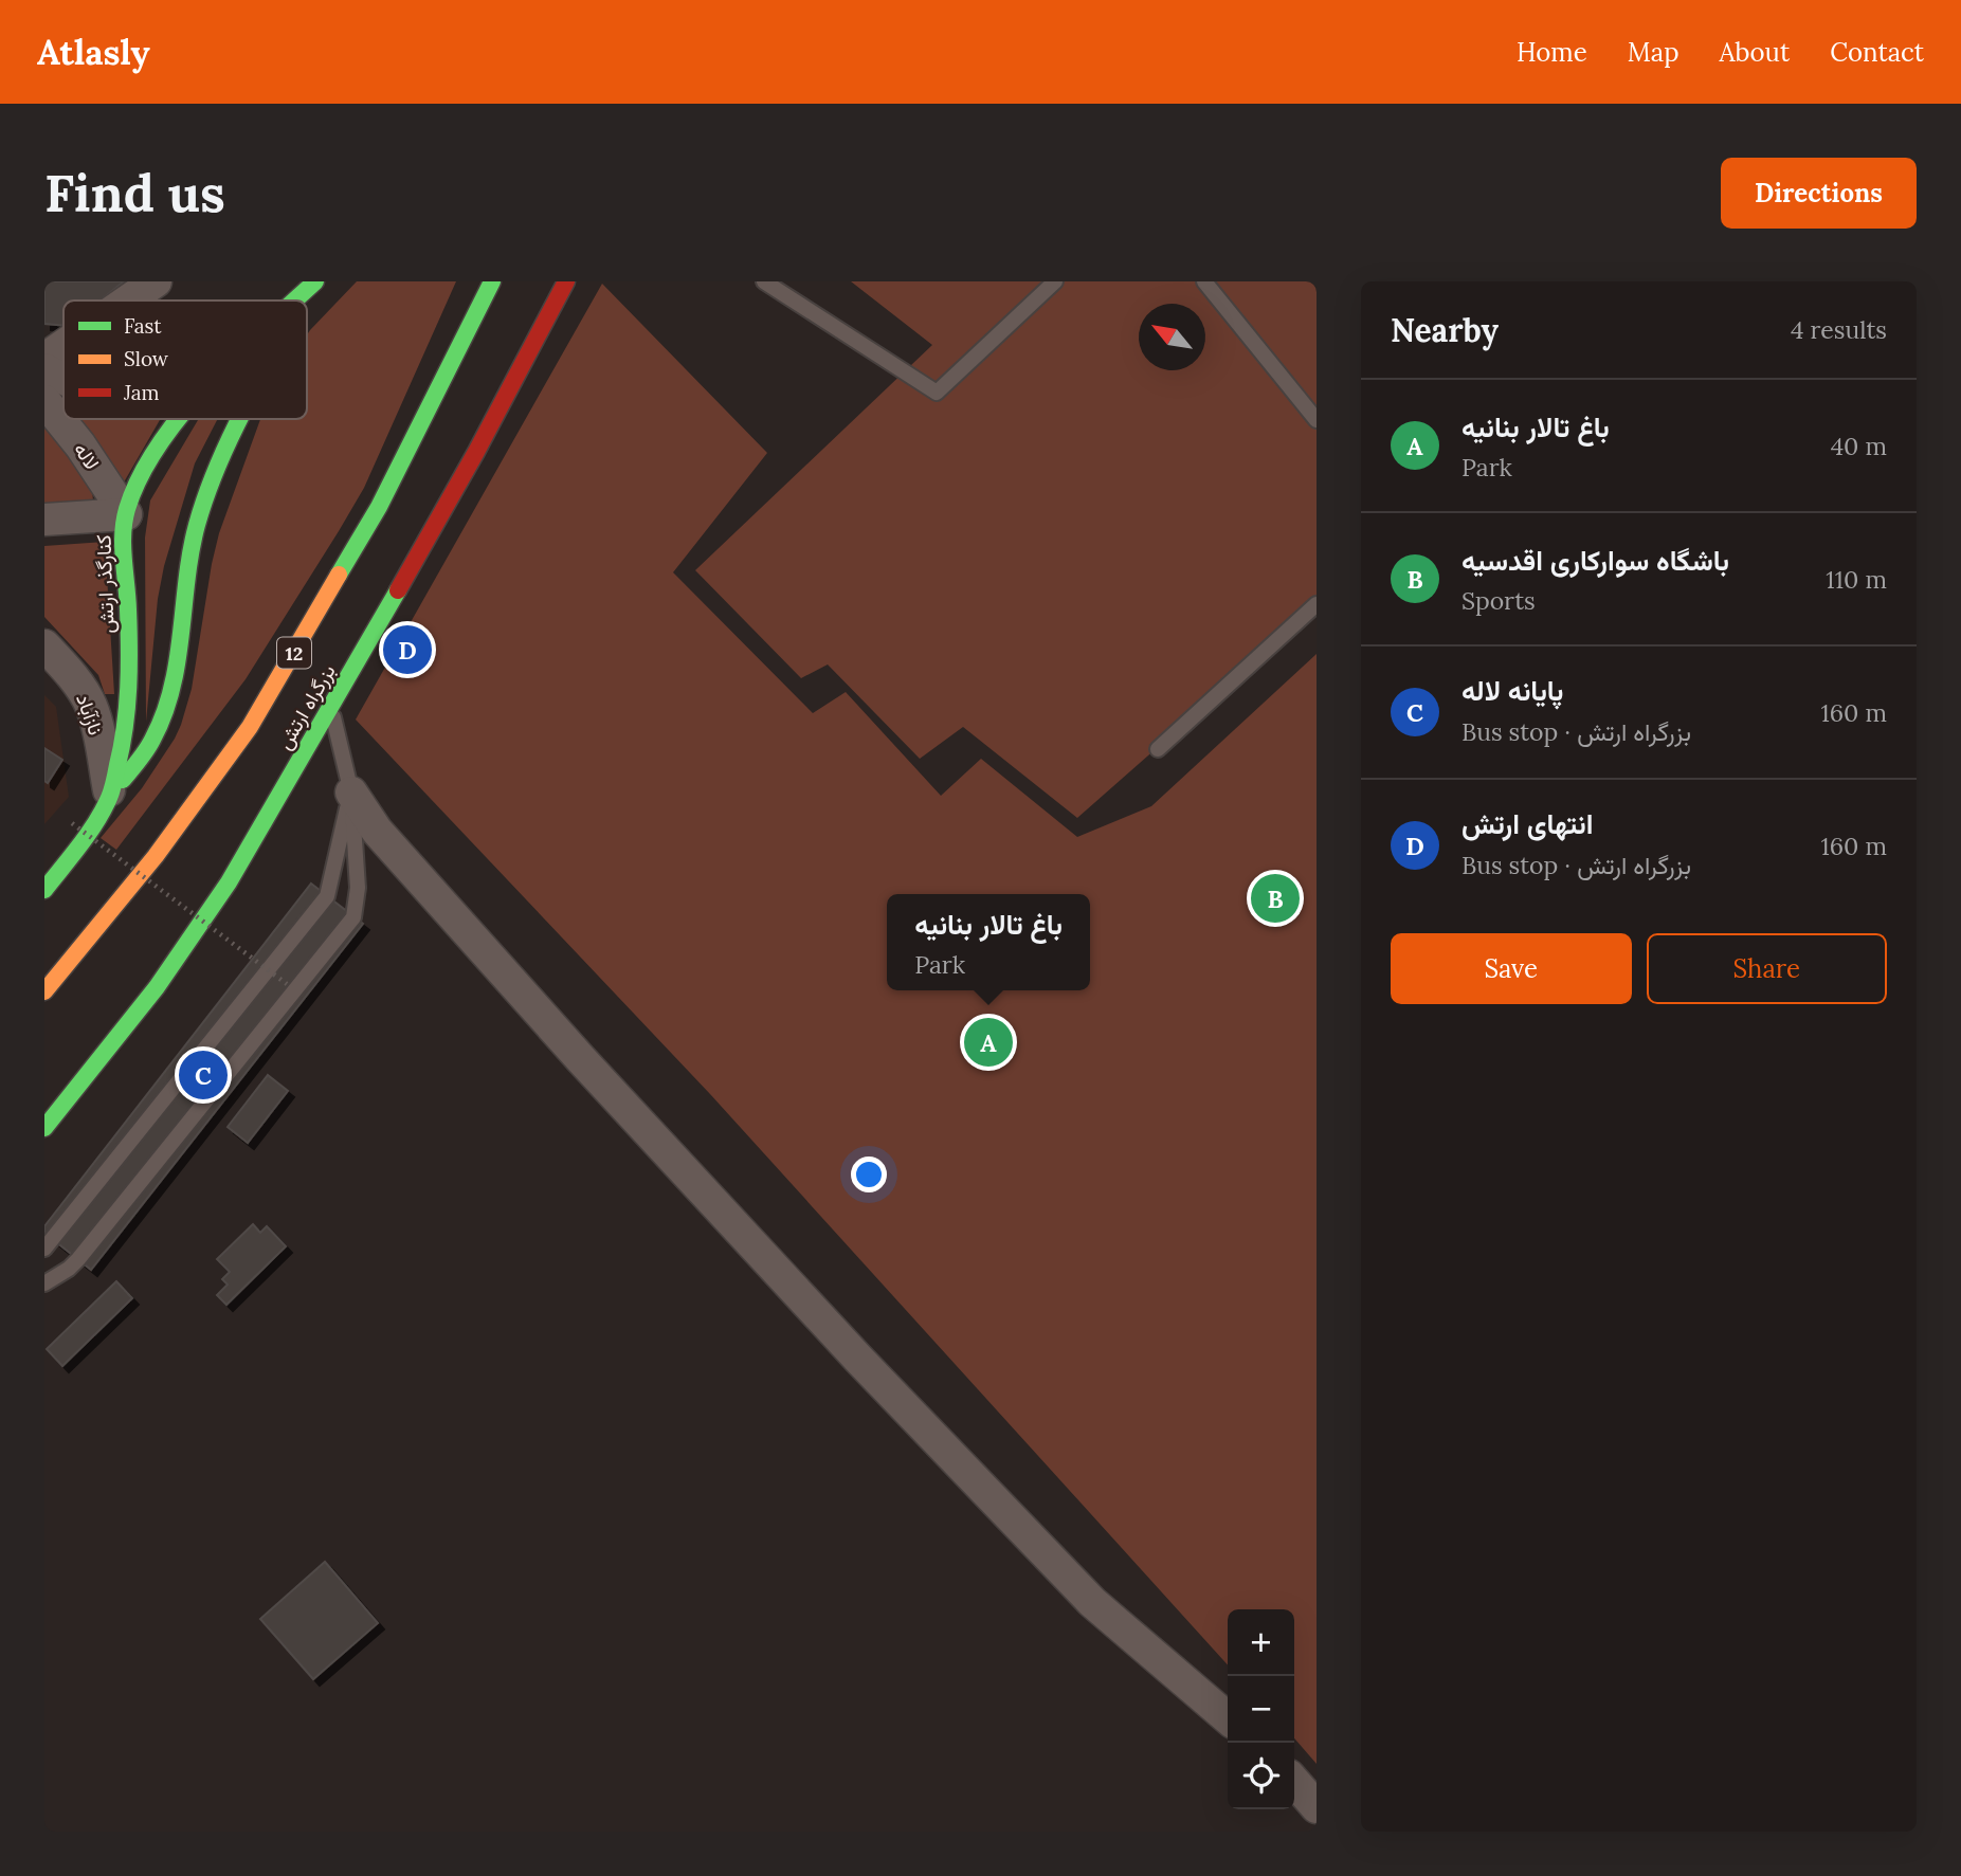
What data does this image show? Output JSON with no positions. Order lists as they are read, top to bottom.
{
  "streets": {
    "main road": ["کنارگذر ارتش", "12", "بزرگراه ارتش"],
    "street": ["لاله", "نازآباد"]
  },
  "crossings": [
    ["لاله", "کنارگذر ارتش"],
    ["کنارگذر ارتش", "نازآباد"]
  ],
  "legend": ["Fast", "Slow", "Jam"],
  "north": "top left",
  "page": {
    "header": "Atlasly",
    "nav": [
      "Home",
      "Map",
      "About",
      "Contact"
    ],
    "buttons": [
      "Directions",
      ["Save", "Share"]
    ],
    "title": "Find us",
    "heading": ["Nearby", "4 results"],
    "list": [
      {
        "mark": "A",
        "name": "باغ تالار بنانیه",
        "note": "Park",
        "value": "40 m"
      },
      {
        "mark": "B",
        "name": "باشگاه سوارکاری اقدسیه",
        "note": "Sports",
        "value": "110 m"
      },
      {
        "mark": "C",
        "name": "پایانه لاله",
        "note": "Bus stop · بزرگراه ارتش",
        "value": "160 m"
      },
      {
        "mark": "D",
        "name": "انتهای ارتش",
        "note": "Bus stop · بزرگراه ارتش",
        "value": "160 m"
      }
    ],
    "pins": [
      "D",
      "B",
      "A",
      "C"
    ],
    "popup": ["باغ تالار بنانیه", "Park"],
    "map_buttons": ["+", "−"]
  }
}
